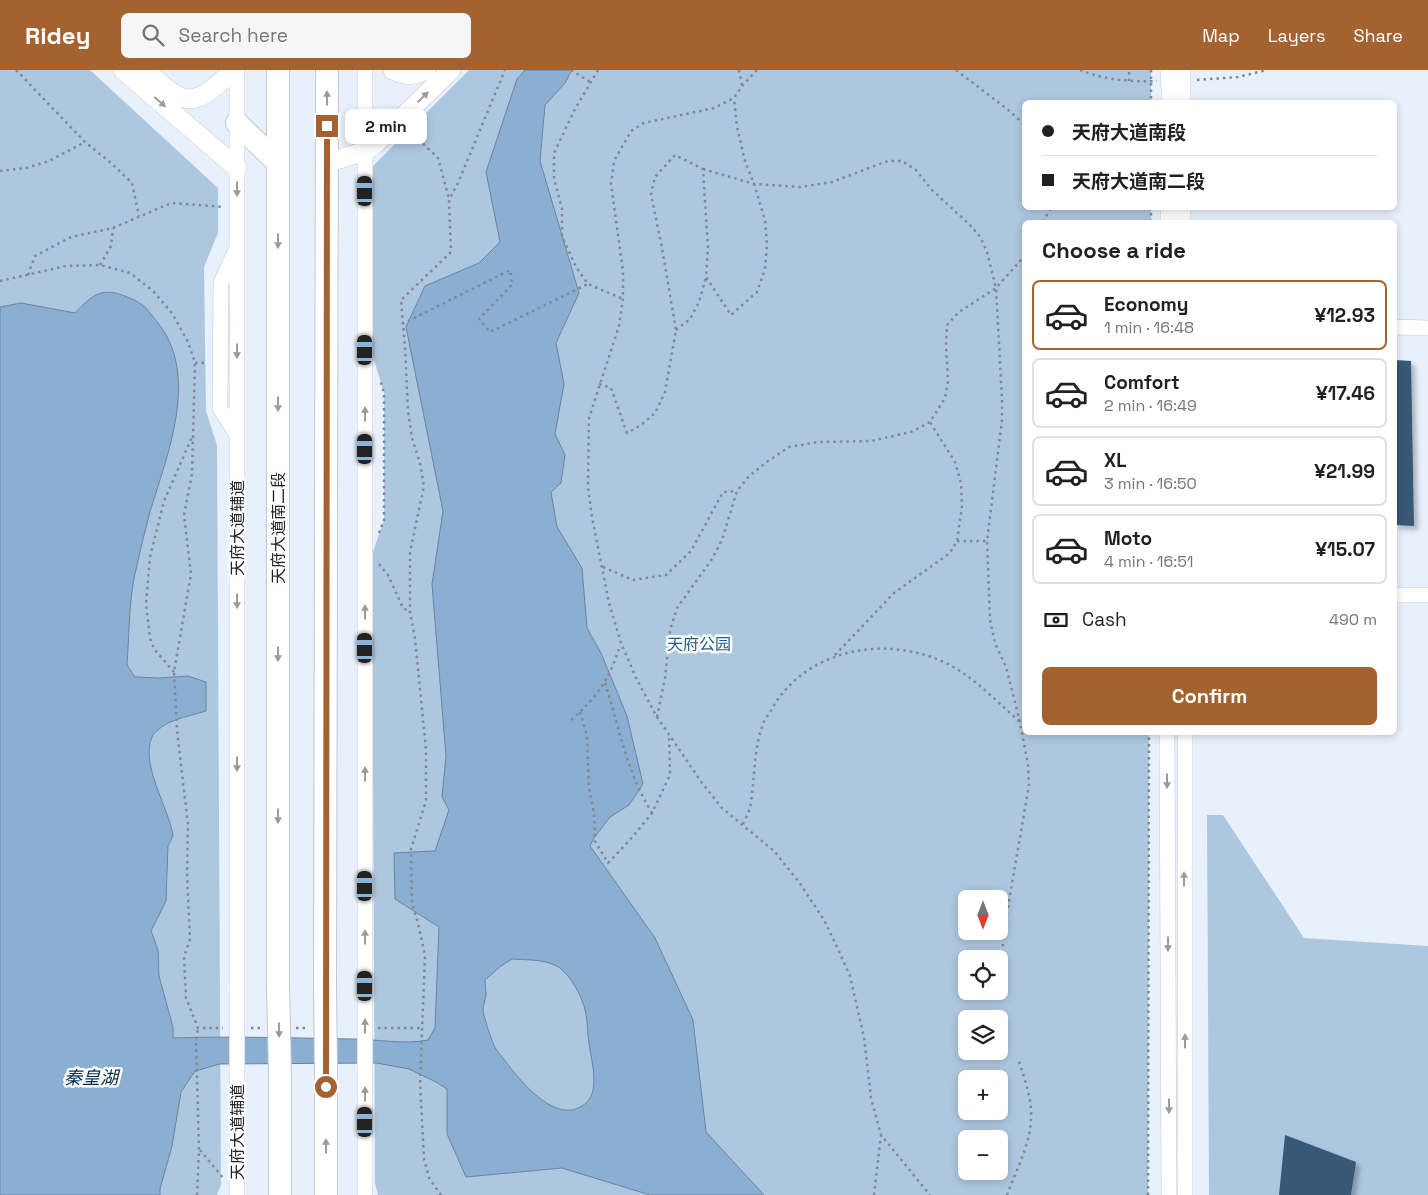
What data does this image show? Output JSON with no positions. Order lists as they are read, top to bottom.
{
  "streets": {
    "highway": ["天府大道南二段"],
    "street": ["天府大道辅道"]
  },
  "water": ["秦皇湖"],
  "parks": ["天府公园"],
  "north": "bottom",
  "page": {
    "header": "Ridey",
    "search": "Search here",
    "nav": ["Map", "Layers", "Share"],
    "banner": ["天府大道南段", "天府大道南二段"],
    "bubble": "2 min",
    "heading": "Choose a ride",
    "list": [
      {
        "name": "Economy",
        "note": "1 min · 16:48",
        "value": "¥12.93"
      },
      {
        "name": "Comfort",
        "note": "2 min · 16:49",
        "value": "¥17.46"
      },
      {
        "name": "XL",
        "note": "3 min · 16:50",
        "value": "¥21.99"
      },
      {
        "name": "Moto",
        "note": "4 min · 16:51",
        "value": "¥15.07"
      }
    ],
    "pay": ["Cash", "490 m"],
    "buttons": "Confirm",
    "map_buttons": ["+", "−"]
  }
}
